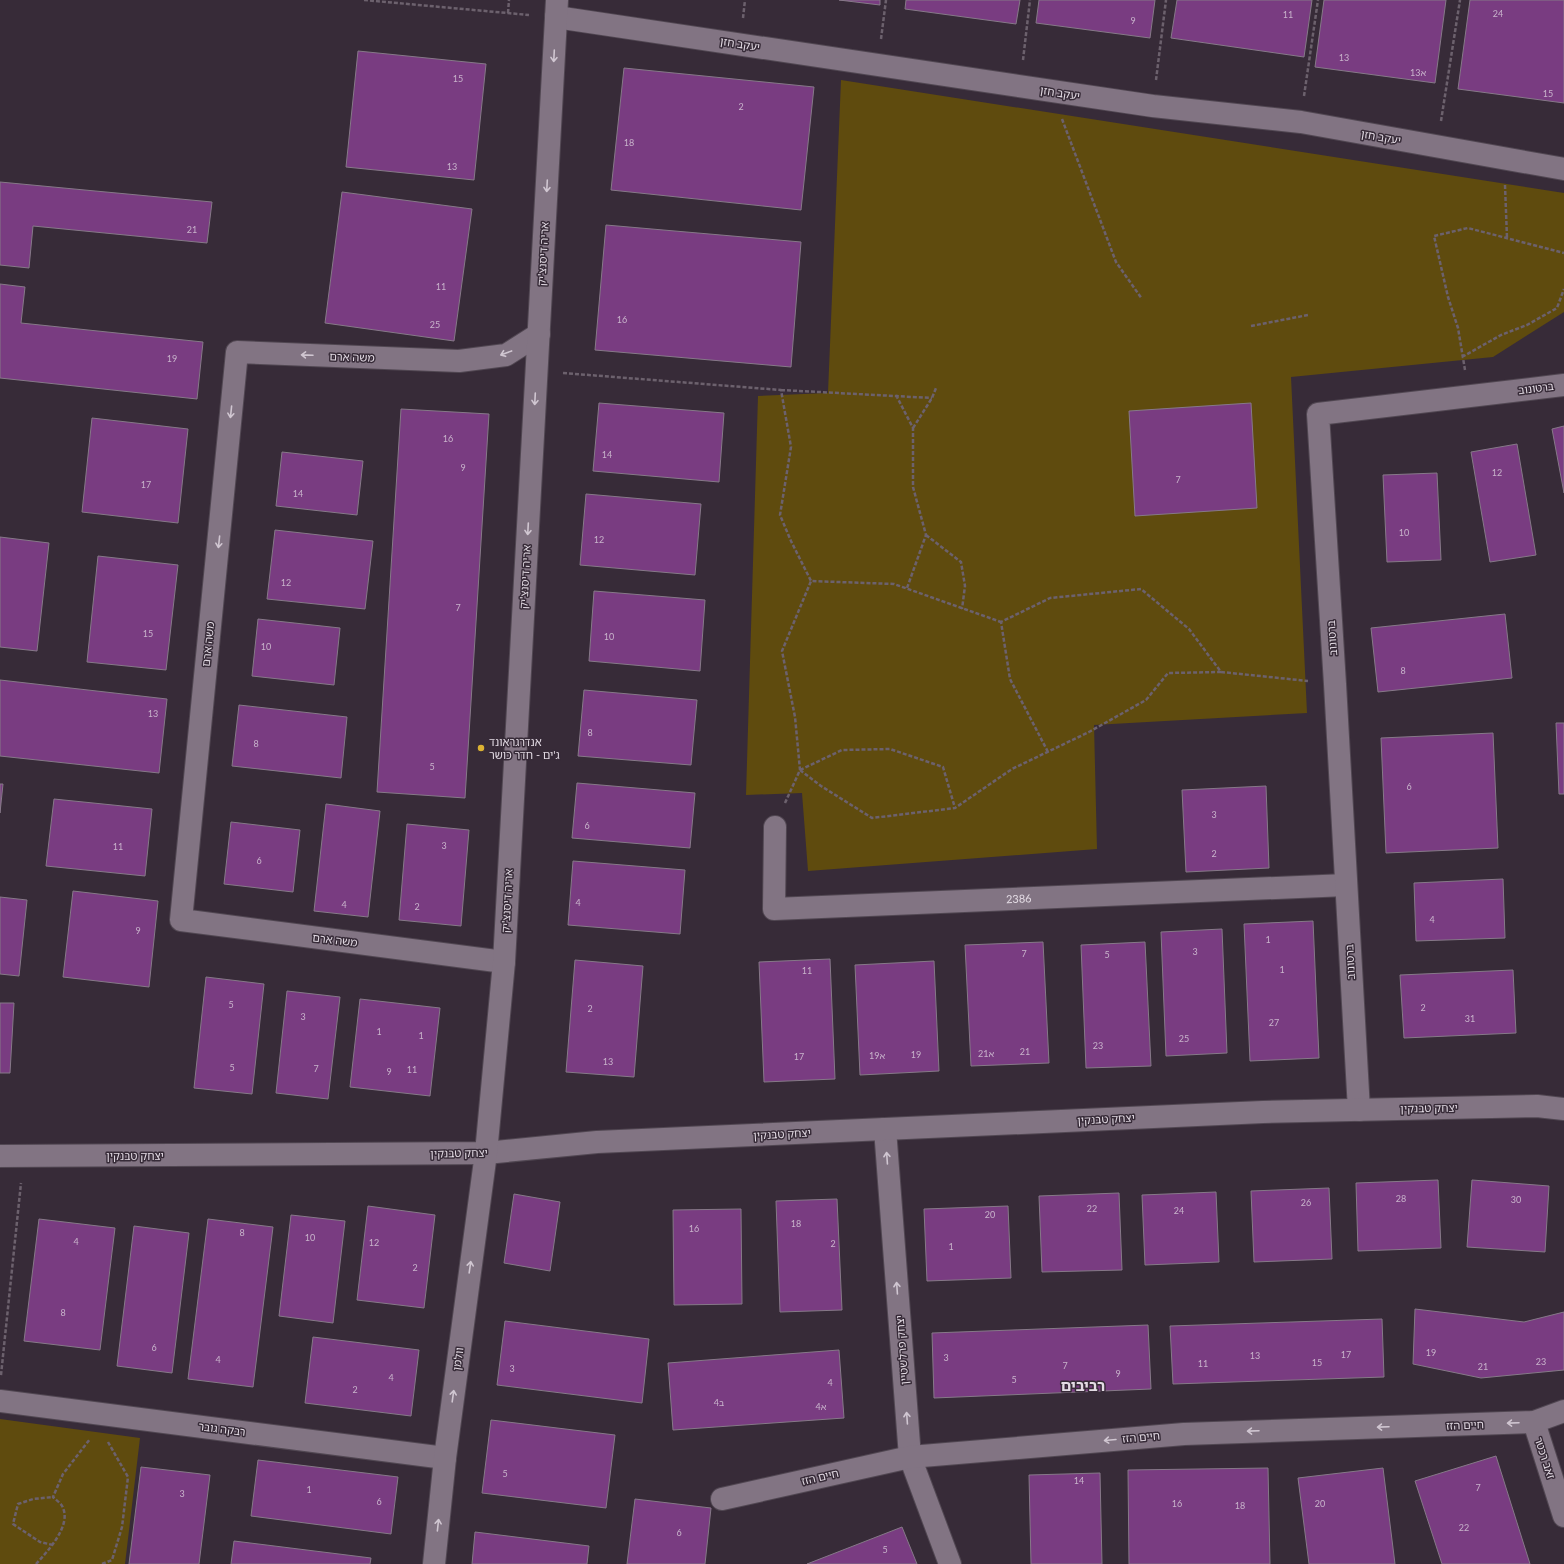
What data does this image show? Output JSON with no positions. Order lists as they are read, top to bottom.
{
  "streets": {
    "street": [
      "יעקב חזן",
      "אריה דיסנצ'יק",
      "משה ארם",
      "ברטונוב",
      "2386",
      "יצחק טבנקין",
      "יצחק פרלשטיין",
      "וולמן",
      "חיים הזז",
      "רבקה גובר",
      "זאב רכטר"
    ]
  },
  "crossings": [
    ["יעקב חזן", "אריה דיסנצ'יק"],
    ["אריה דיסנצ'יק", "משה ארם"],
    ["אריה דיסנצ'יק", "יצחק טבנקין"],
    ["אריה דיסנצ'יק", "וולמן"],
    ["ברטונוב", "2386"],
    ["ברטונוב", "יצחק טבנקין"],
    ["יצחק טבנקין", "יצחק פרלשטיין"],
    ["יצחק טבנקין", "וולמן"],
    ["יצחק פרלשטיין", "חיים הזז"],
    ["וולמן", "רבקה גובר"],
    ["חיים הזז", "זאב רכטר"]
  ],
  "one_way": [
    "אריה דיסנצ'יק",
    "יצחק פרלשטיין",
    "וולמן",
    "חיים הזז"
  ],
  "districts": ["רביבים"],
  "places": ["אנדרגראונד ג'ים - חדר כושר"],
  "house_numbers": [
    "24",
    "11",
    "9",
    "13",
    "13א",
    "15",
    "15",
    "2",
    "18",
    "13",
    "21",
    "11",
    "16",
    "25",
    "19",
    "16",
    "14",
    "9",
    "12",
    "7",
    "17",
    "14",
    "10",
    "12",
    "12",
    "7",
    "15",
    "10",
    "10",
    "8",
    "13",
    "8",
    "8",
    "5",
    "6",
    "3",
    "6",
    "3",
    "11",
    "2",
    "6",
    "4",
    "4",
    "2",
    "4",
    "9",
    "1",
    "3",
    "7",
    "5",
    "1",
    "11",
    "5",
    "2",
    "2",
    "3",
    "31",
    "27",
    "1",
    "1",
    "25",
    "23",
    "21",
    "21א",
    "19",
    "19א",
    "17",
    "13",
    "5",
    "7",
    "11",
    "9",
    "28",
    "30",
    "26",
    "22",
    "24",
    "20",
    "18",
    "16",
    "8",
    "10",
    "4",
    "12",
    "2",
    "1",
    "2",
    "8",
    "6",
    "19",
    "17",
    "13",
    "3",
    "4",
    "23",
    "15",
    "11",
    "7",
    "21",
    "3",
    "9",
    "4",
    "5",
    "4",
    "2",
    "4ב",
    "4א",
    "5",
    "14",
    "7",
    "1",
    "3",
    "6",
    "16",
    "20",
    "18",
    "22",
    "6",
    "5"
  ]
}
